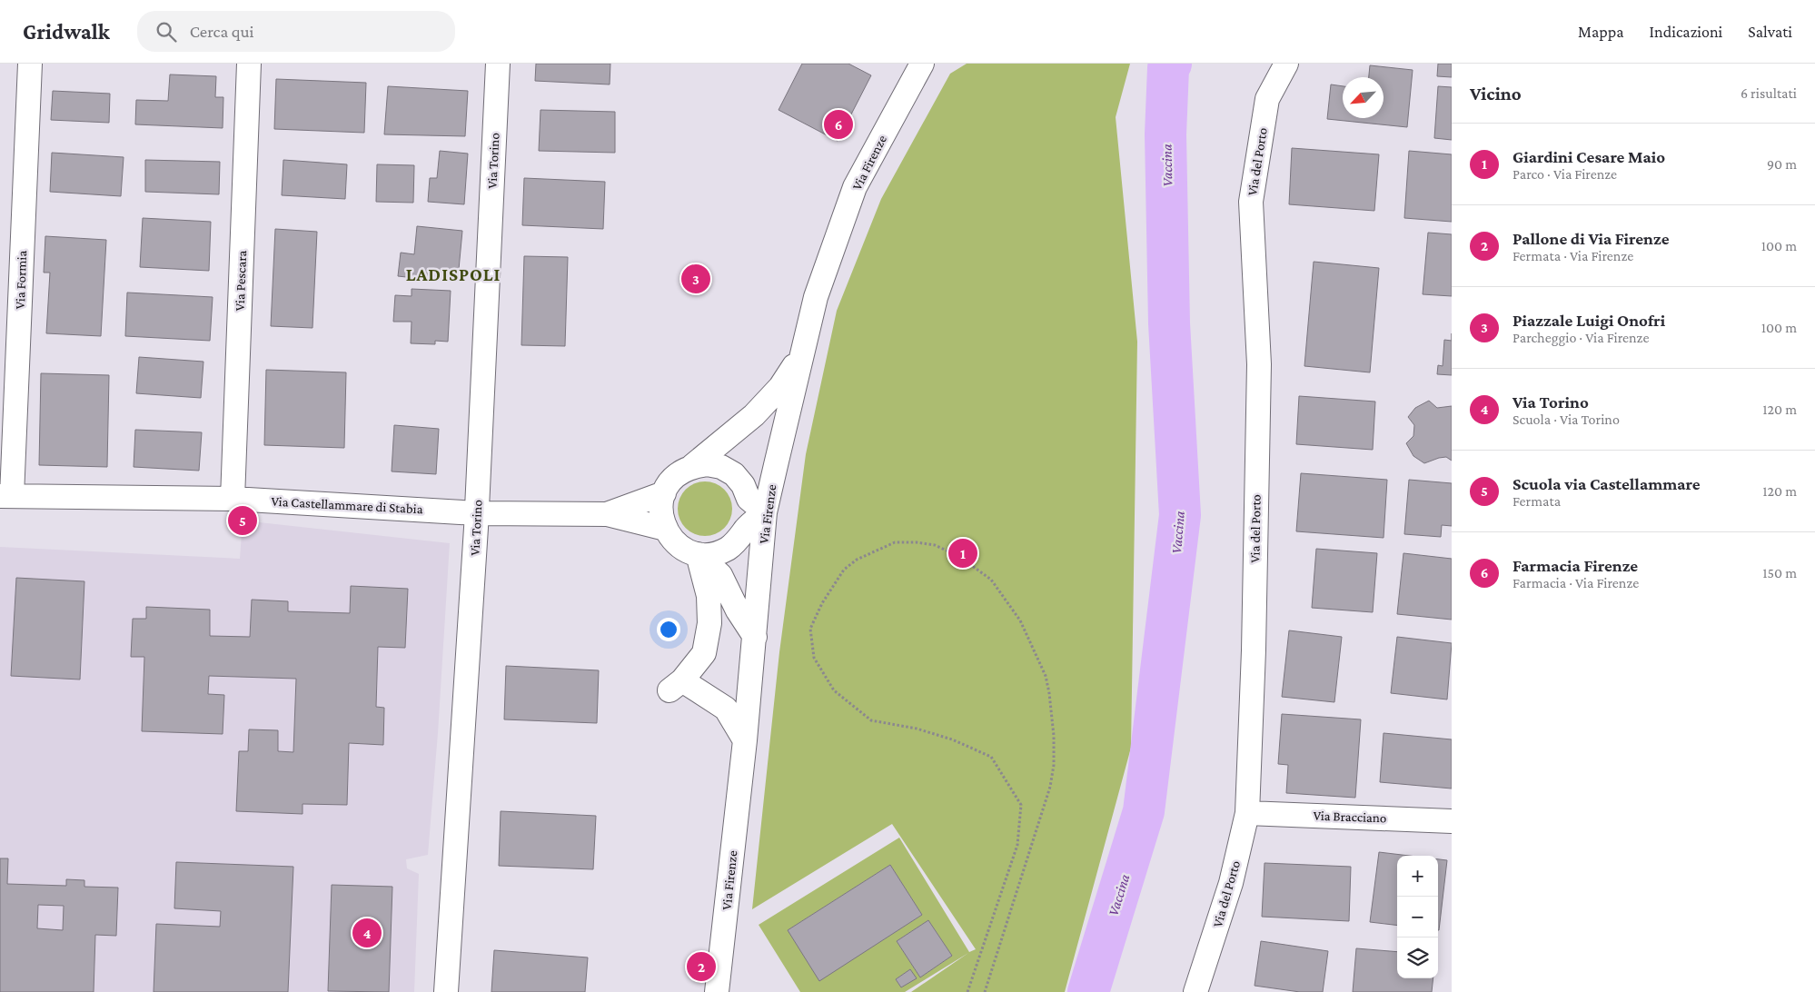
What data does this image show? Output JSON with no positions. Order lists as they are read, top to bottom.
{
  "streets": {
    "street": [
      "Via Torino",
      "Via del Porto",
      "Via Firenze",
      "Via Formia",
      "Via Pescara",
      "Via Castellammare di Stabia",
      "Via Bracciano"
    ]
  },
  "crossings": [
    ["Via Torino", "Via Castellammare di Stabia"],
    ["Via del Porto", "Via Bracciano"],
    ["Via Firenze", "Via Castellammare di Stabia"],
    ["Via Formia", "Via Castellammare di Stabia"],
    ["Via Pescara", "Via Castellammare di Stabia"]
  ],
  "districts": ["LADISPOLI"],
  "water": ["Vaccina"],
  "north": "bottom left",
  "page": {
    "header": "Gridwalk",
    "search": "Cerca qui",
    "nav": ["Mappa", "Indicazioni", "Salvati"],
    "heading": ["Vicino", "6 risultati"],
    "pins": [
      "6",
      "3",
      "5",
      "1",
      "4",
      "2"
    ],
    "list": [
      {
        "mark": "1",
        "name": "Giardini Cesare Maio",
        "note": "Parco · Via Firenze",
        "value": "90 m"
      },
      {
        "mark": "2",
        "name": "Pallone di Via Firenze",
        "note": "Fermata · Via Firenze",
        "value": "100 m"
      },
      {
        "mark": "3",
        "name": "Piazzale Luigi Onofri",
        "note": "Parcheggio · Via Firenze",
        "value": "100 m"
      },
      {
        "mark": "4",
        "name": "Via Torino",
        "note": "Scuola · Via Torino",
        "value": "120 m"
      },
      {
        "mark": "5",
        "name": "Scuola via Castellammare",
        "note": "Fermata",
        "value": "120 m"
      },
      {
        "mark": "6",
        "name": "Farmacia Firenze",
        "note": "Farmacia · Via Firenze",
        "value": "150 m"
      }
    ],
    "map_buttons": ["+", "−"]
  }
}
